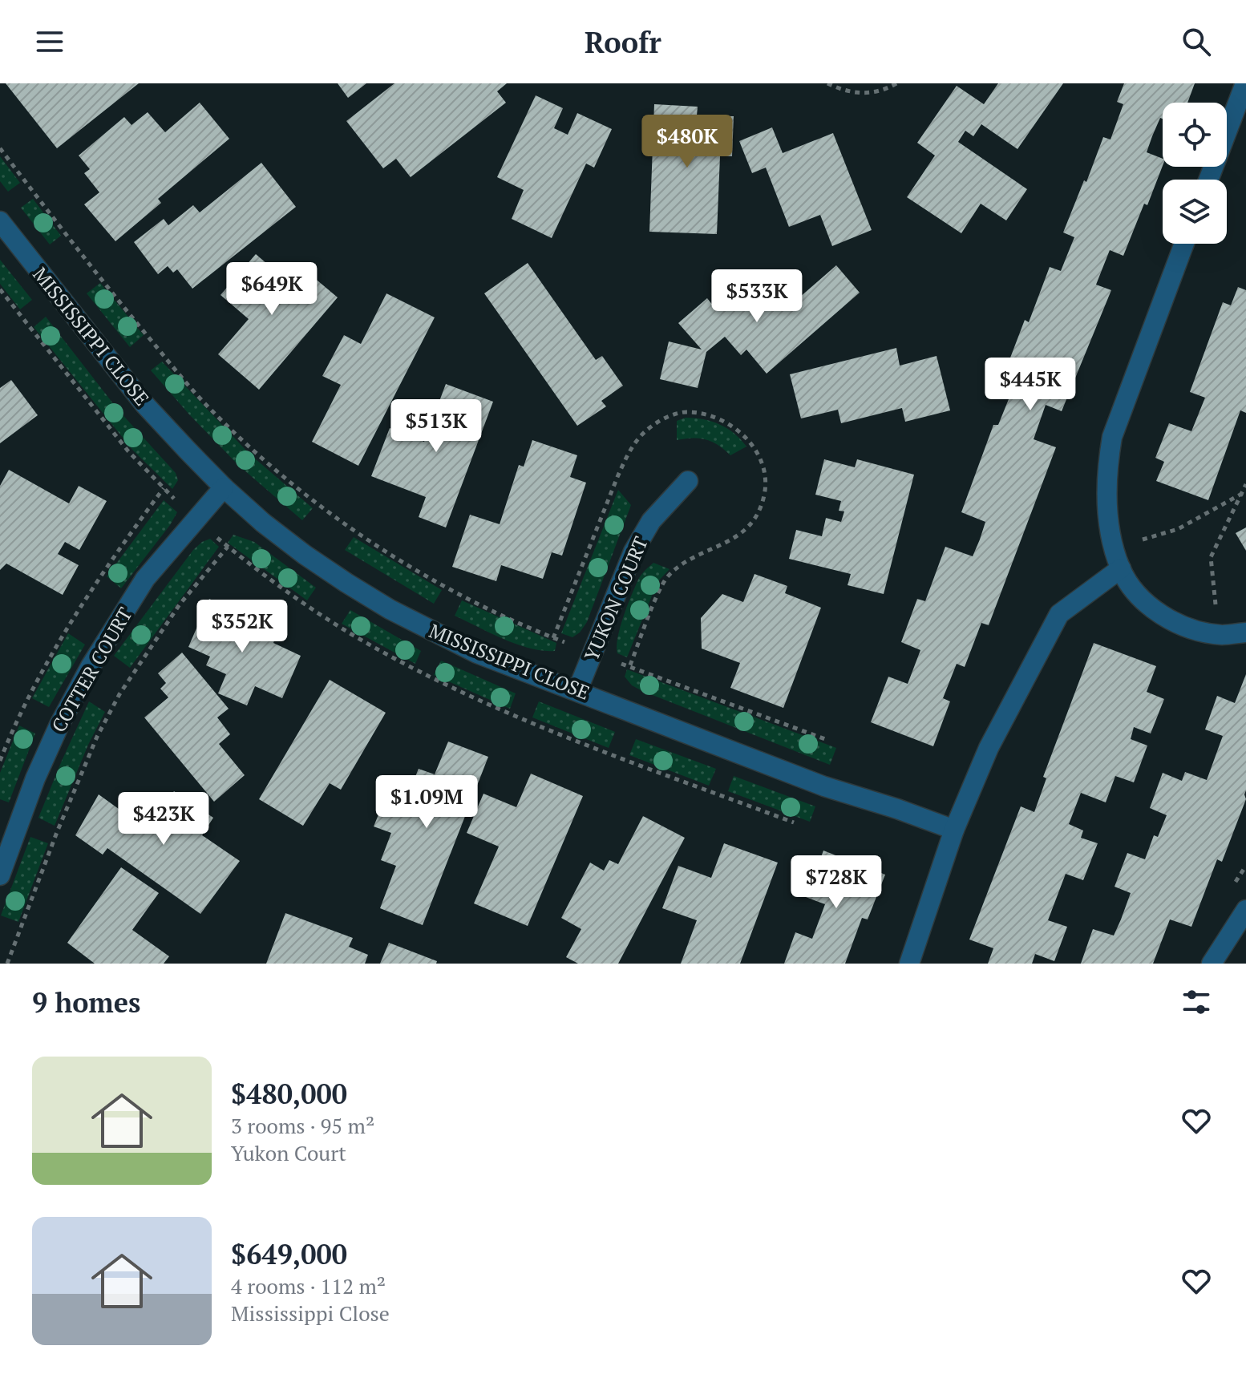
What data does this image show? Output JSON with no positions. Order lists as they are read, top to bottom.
{
  "streets": {
    "street": ["MISSISSIPPI CLOSE", "YUKON COURT", "COTTER COURT"]
  },
  "crossings": [
    ["MISSISSIPPI CLOSE", "YUKON COURT"],
    ["MISSISSIPPI CLOSE", "COTTER COURT"]
  ],
  "page": {
    "header": "Roofr",
    "price": [
      "$480K",
      "$649K",
      "$533K",
      "$445K",
      "$513K",
      "$352K",
      "$1.09M",
      "$423K",
      "$728K"
    ],
    "heading": "9 homes",
    "list": [
      {
        "name": "$480,000",
        "note": "3 rooms · 95 m² · Yukon Court"
      },
      {
        "name": "$649,000",
        "note": "4 rooms · 112 m² · Mississippi Close"
      }
    ]
  }
}
